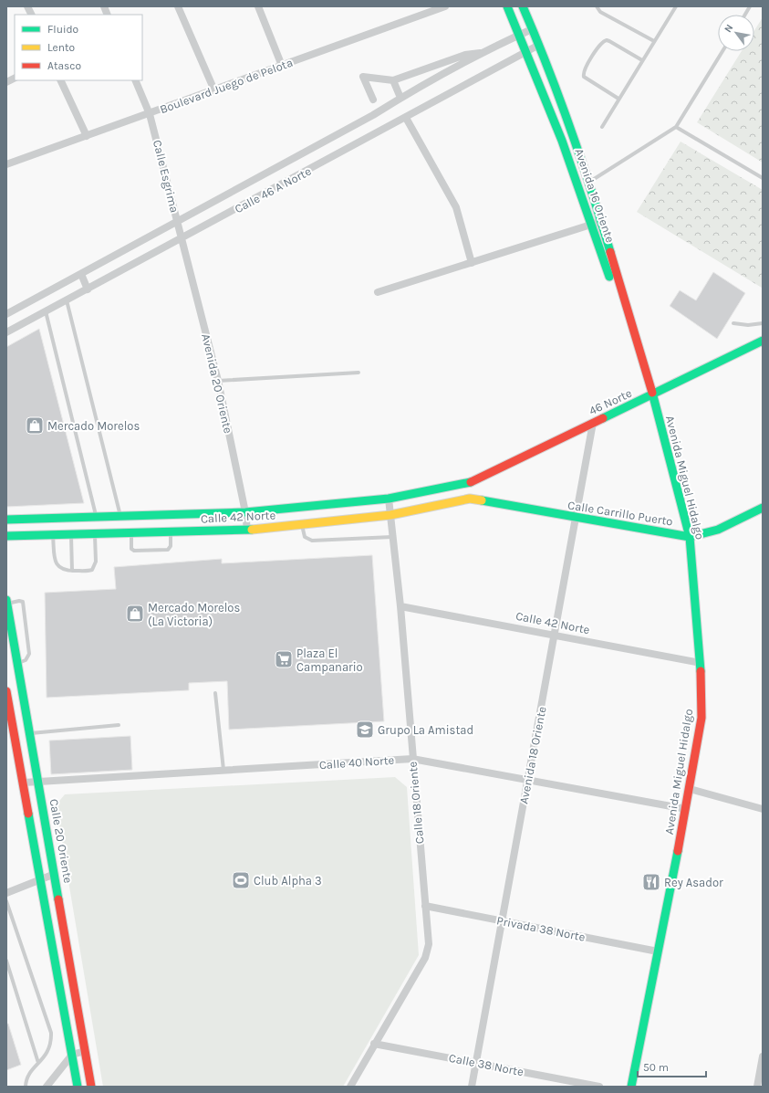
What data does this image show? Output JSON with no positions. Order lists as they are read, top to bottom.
{
  "streets": {
    "main road": [
      "Avenida 16 Oriente",
      "46 Norte",
      "Avenida Miguel Hidalgo",
      "Calle Carrillo Puerto",
      "Calle 42 Norte",
      "Calle 20 Oriente"
    ],
    "street": [
      "Boulevard Juego de Pelota",
      "Calle Esgrima",
      "Calle 46 A Norte",
      "Avenida 20 Oriente",
      "Avenida 18 Oriente",
      "Calle 40 Norte",
      "Calle 18 Oriente",
      "Privada 38 Norte",
      "Calle 38 Norte"
    ]
  },
  "crossings": [
    ["Boulevard Juego de Pelota", "Calle Esgrima"],
    ["Calle Esgrima", "Calle 46 A Norte"],
    ["Calle Esgrima", "Avenida 20 Oriente"],
    ["Calle 46 A Norte", "Avenida 16 Oriente"],
    ["Calle 46 A Norte", "Avenida 20 Oriente"],
    ["Avenida 16 Oriente", "46 Norte"],
    ["Avenida 16 Oriente", "Avenida Miguel Hidalgo"],
    ["Avenida 20 Oriente", "Calle 42 Norte"],
    ["46 Norte", "Avenida Miguel Hidalgo"],
    ["46 Norte", "Calle 42 Norte"],
    ["46 Norte", "Avenida 18 Oriente"],
    ["Avenida Miguel Hidalgo", "Calle Carrillo Puerto"],
    ["Avenida Miguel Hidalgo", "Calle 42 Norte"],
    ["Avenida Miguel Hidalgo", "Calle 40 Norte"],
    ["Avenida Miguel Hidalgo", "Privada 38 Norte"],
    ["Calle Carrillo Puerto", "Calle 42 Norte"],
    ["Calle Carrillo Puerto", "Avenida 18 Oriente"],
    ["Calle 42 Norte", "Avenida 18 Oriente"],
    ["Calle 42 Norte", "Calle 18 Oriente"],
    ["Avenida 18 Oriente", "Calle 40 Norte"],
    ["Avenida 18 Oriente", "Privada 38 Norte"],
    ["Avenida 18 Oriente", "Calle 38 Norte"],
    ["Calle 40 Norte", "Calle 18 Oriente"],
    ["Calle 40 Norte", "Calle 20 Oriente"],
    ["Calle 18 Oriente", "Privada 38 Norte"],
    ["Calle 18 Oriente", "Calle 38 Norte"]
  ],
  "places": {
    "shop": ["Mercado Morelos", "Mercado Morelos (La Victoria)"],
    "supermarket": ["Plaza El Campanario"],
    "school or university": ["Grupo La Amistad"],
    "sports": ["Club Alpha 3"],
    "restaurant": ["Rey Asador"]
  },
  "legend": ["Fluido", "Lento", "Atasco"],
  "scale_bar": "50 m",
  "north": "top left"
}
